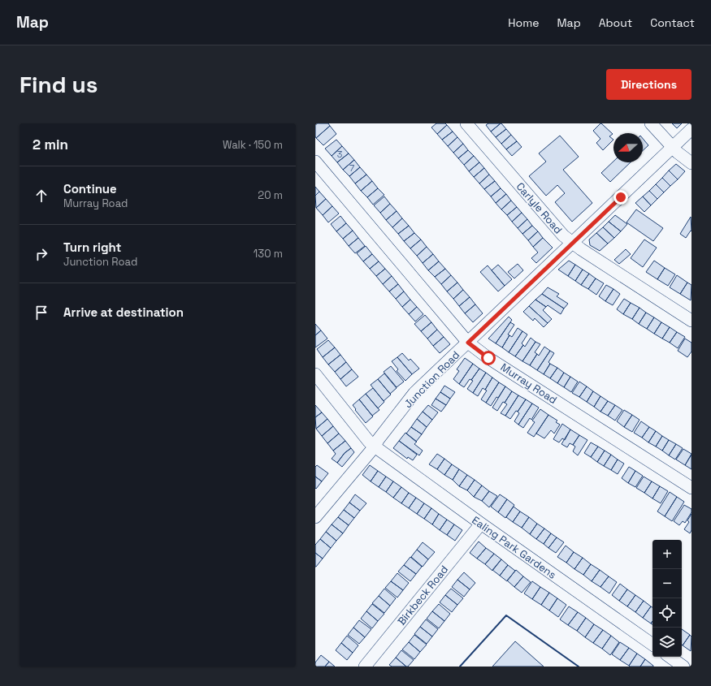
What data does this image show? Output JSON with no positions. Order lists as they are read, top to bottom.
{
  "streets": {
    "street": [
      "Carlyle Road",
      "Junction Road",
      "Murray Road",
      "Ealing Park Gardens",
      "Birkbeck Road"
    ]
  },
  "crossings": [
    ["Carlyle Road", "Junction Road"],
    ["Junction Road", "Murray Road"],
    ["Junction Road", "Ealing Park Gardens"],
    ["Ealing Park Gardens", "Birkbeck Road"]
  ],
  "house_numbers": ["3", "7"],
  "north": "left",
  "page": {
    "header": "Map",
    "nav": [
      "Home",
      "Map",
      "About",
      "Contact"
    ],
    "buttons": "Directions",
    "title": "Find us",
    "heading": ["2 min", "Walk · 150 m"],
    "list": [
      ["Continue", "Murray Road", "20 m"],
      ["Turn right", "Junction Road", "130 m"],
      "Arrive at destination"
    ],
    "map_buttons": ["+", "−"]
  }
}
